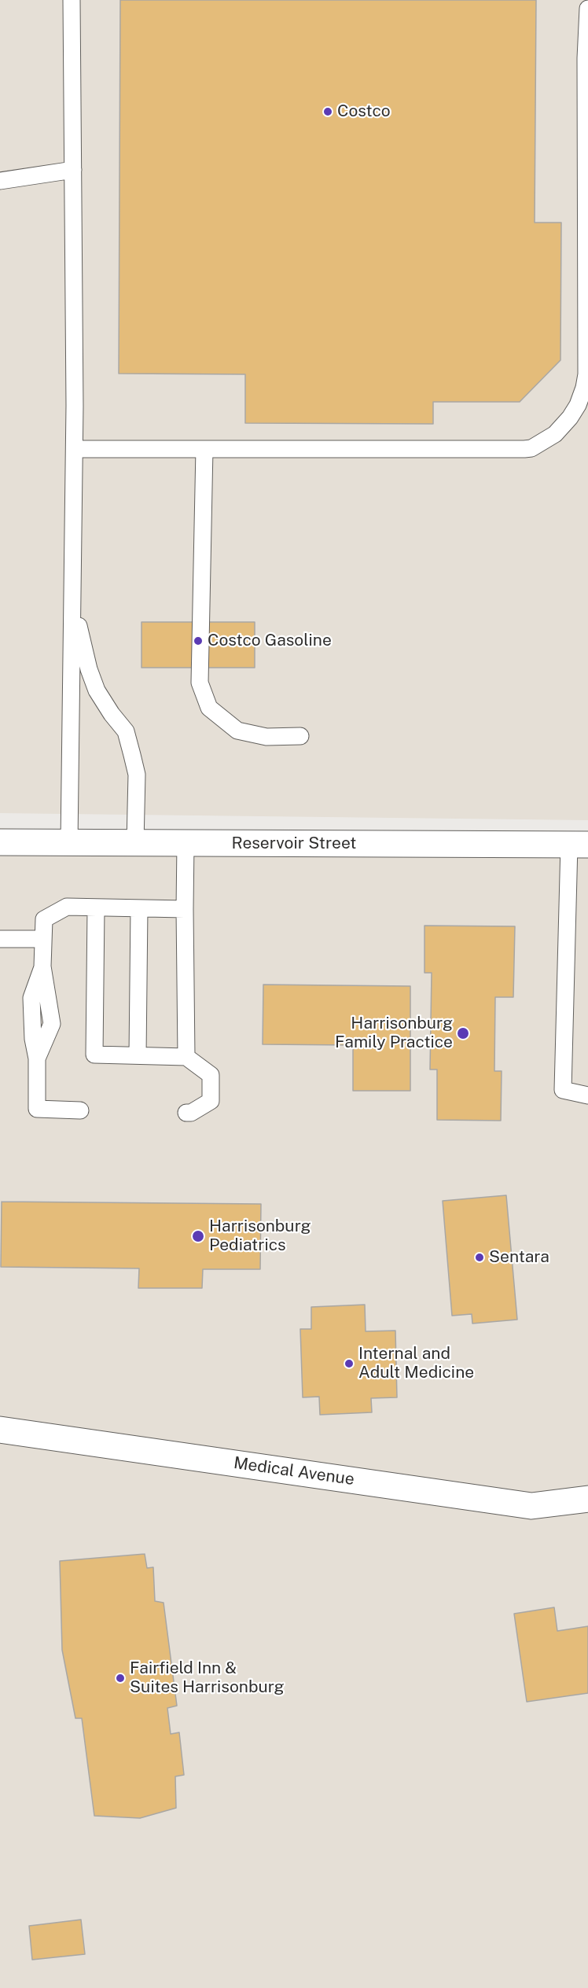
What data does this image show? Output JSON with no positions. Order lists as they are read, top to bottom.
{
  "streets": {
    "street": ["Reservoir Street", "Medical Avenue"]
  },
  "places": [
    "Costco",
    "Costco Gasoline",
    "Harrisonburg Family Practice",
    "Harrisonburg Pediatrics",
    "Sentara",
    "Internal and Adult Medicine",
    "Fairfield Inn & Suites Harrisonburg"
  ]
}
